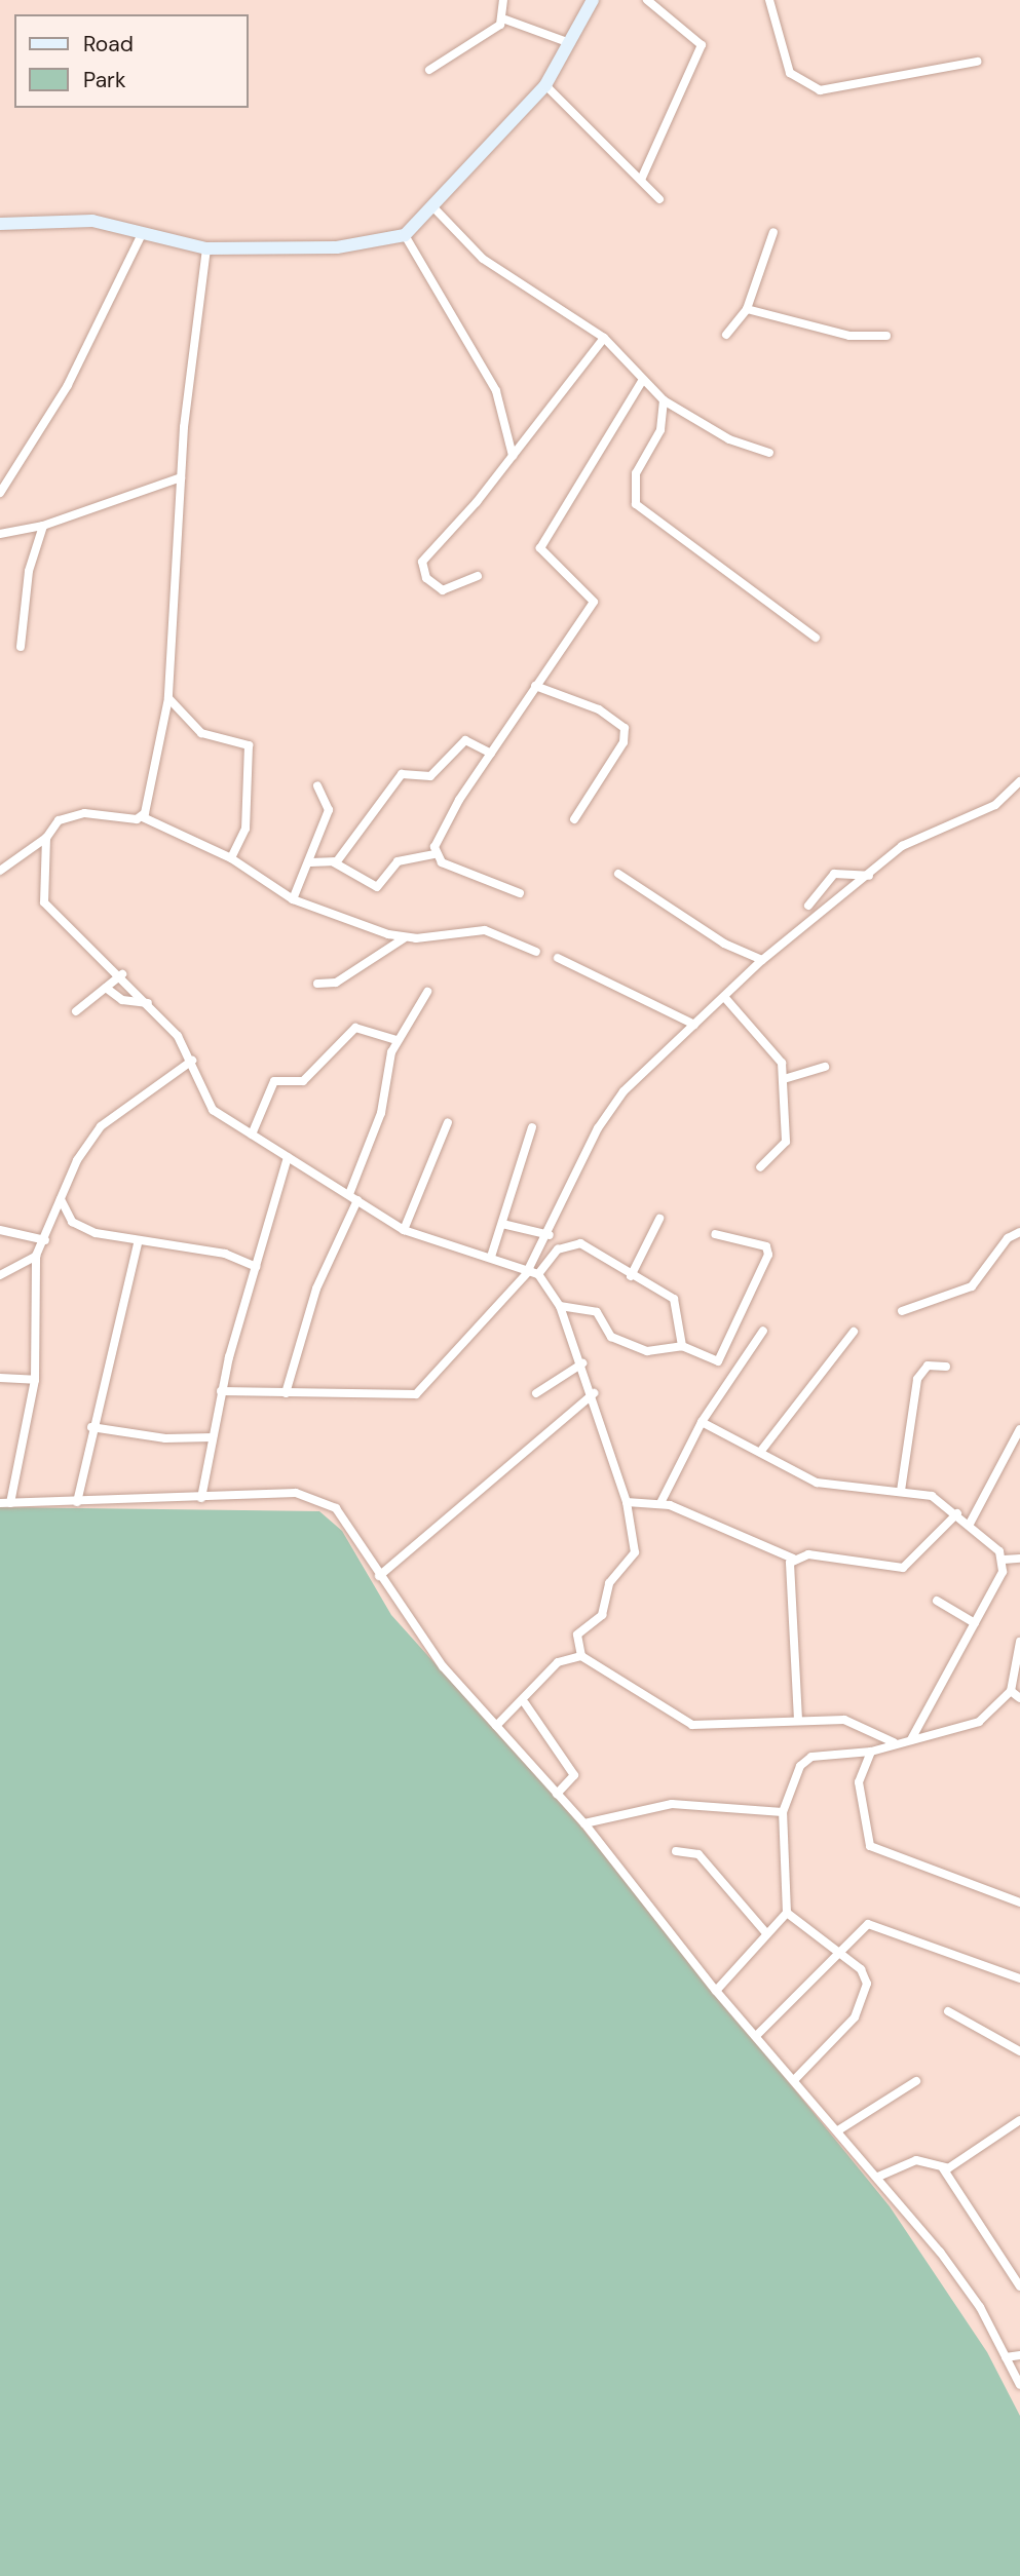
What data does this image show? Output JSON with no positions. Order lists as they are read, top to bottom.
{
  "legend": ["Road", "Park"]
}
